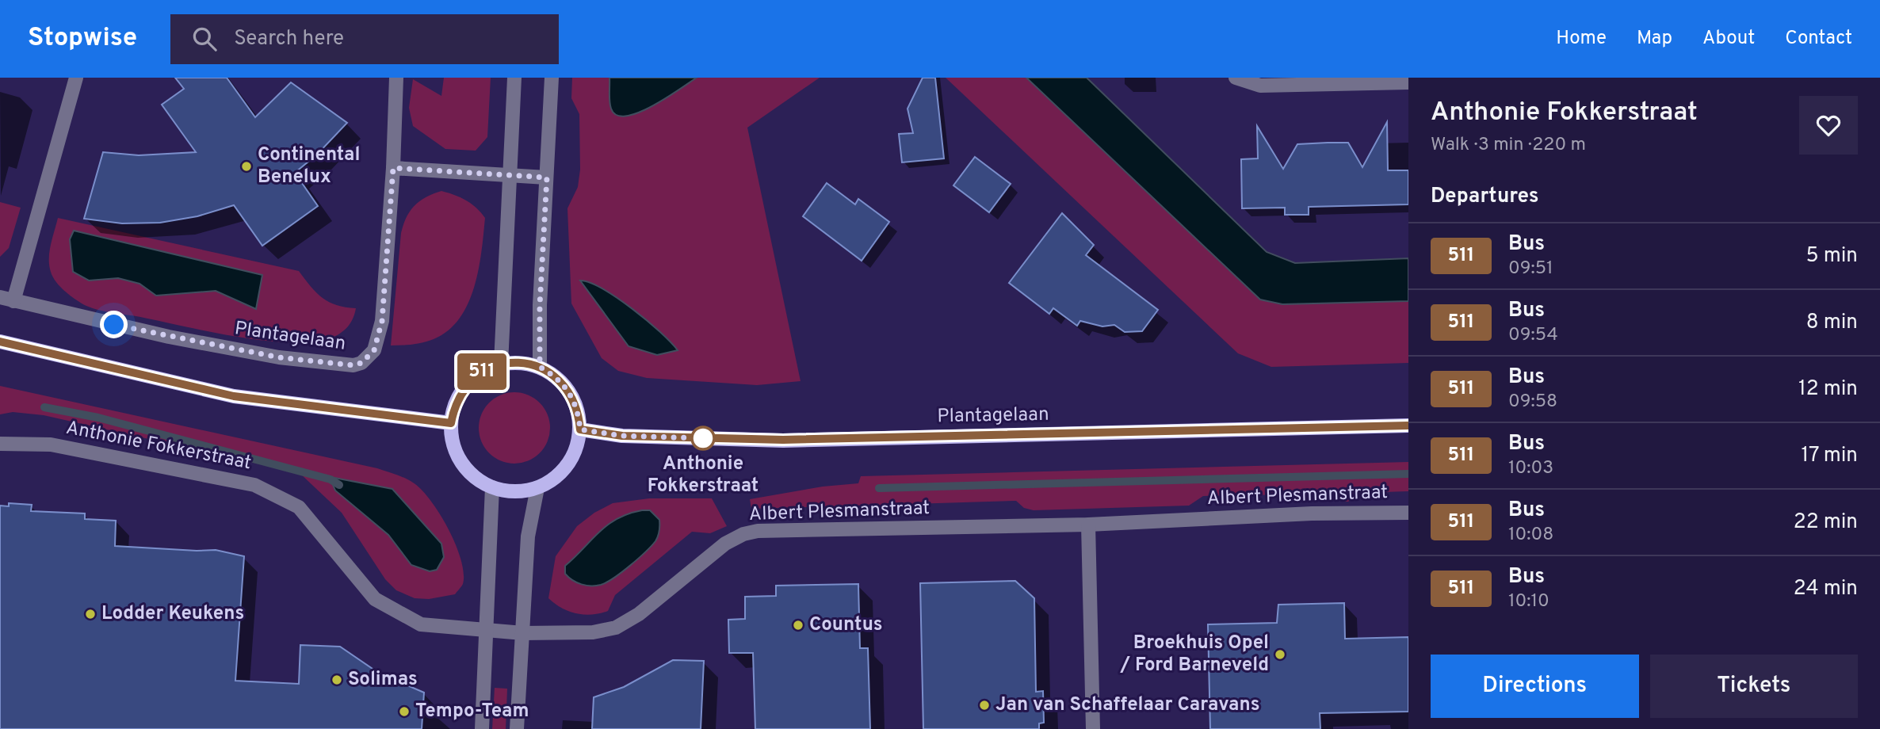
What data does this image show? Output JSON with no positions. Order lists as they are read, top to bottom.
{
  "streets": {
    "main road": ["Plantagelaan"],
    "street": ["Anthonie Fokkerstraat", "Albert Plesmanstraat"]
  },
  "crossings": [
    ["Anthonie Fokkerstraat", "Albert Plesmanstraat"]
  ],
  "places": [
    "Continental Benelux",
    "Anthonie Fokkerstraat",
    "Lodder Keukens",
    "Countus",
    "Broekhuis Opel / Ford Barneveld",
    "Solimas",
    "Jan van Schaffelaar Caravans",
    "Tempo-Team"
  ],
  "lines": ["bus line 511"],
  "page": {
    "header": "Stopwise",
    "search": "Search here",
    "nav": [
      "Home",
      "Map",
      "About",
      "Contact"
    ],
    "on_map": "511",
    "heading": [
      ["Anthonie Fokkerstraat", "Walk · 3 min · 220 m"],
      "Departures"
    ],
    "list": [
      {
        "mark": "511",
        "name": "Bus",
        "note": "09:51",
        "value": "5 min"
      },
      {
        "mark": "511",
        "name": "Bus",
        "note": "09:54",
        "value": "8 min"
      },
      {
        "mark": "511",
        "name": "Bus",
        "note": "09:58",
        "value": "12 min"
      },
      {
        "mark": "511",
        "name": "Bus",
        "note": "10:03",
        "value": "17 min"
      },
      {
        "mark": "511",
        "name": "Bus",
        "note": "10:08",
        "value": "22 min"
      },
      {
        "mark": "511",
        "name": "Bus",
        "note": "10:10",
        "value": "24 min"
      }
    ],
    "buttons": ["Directions", "Tickets"]
  }
}
